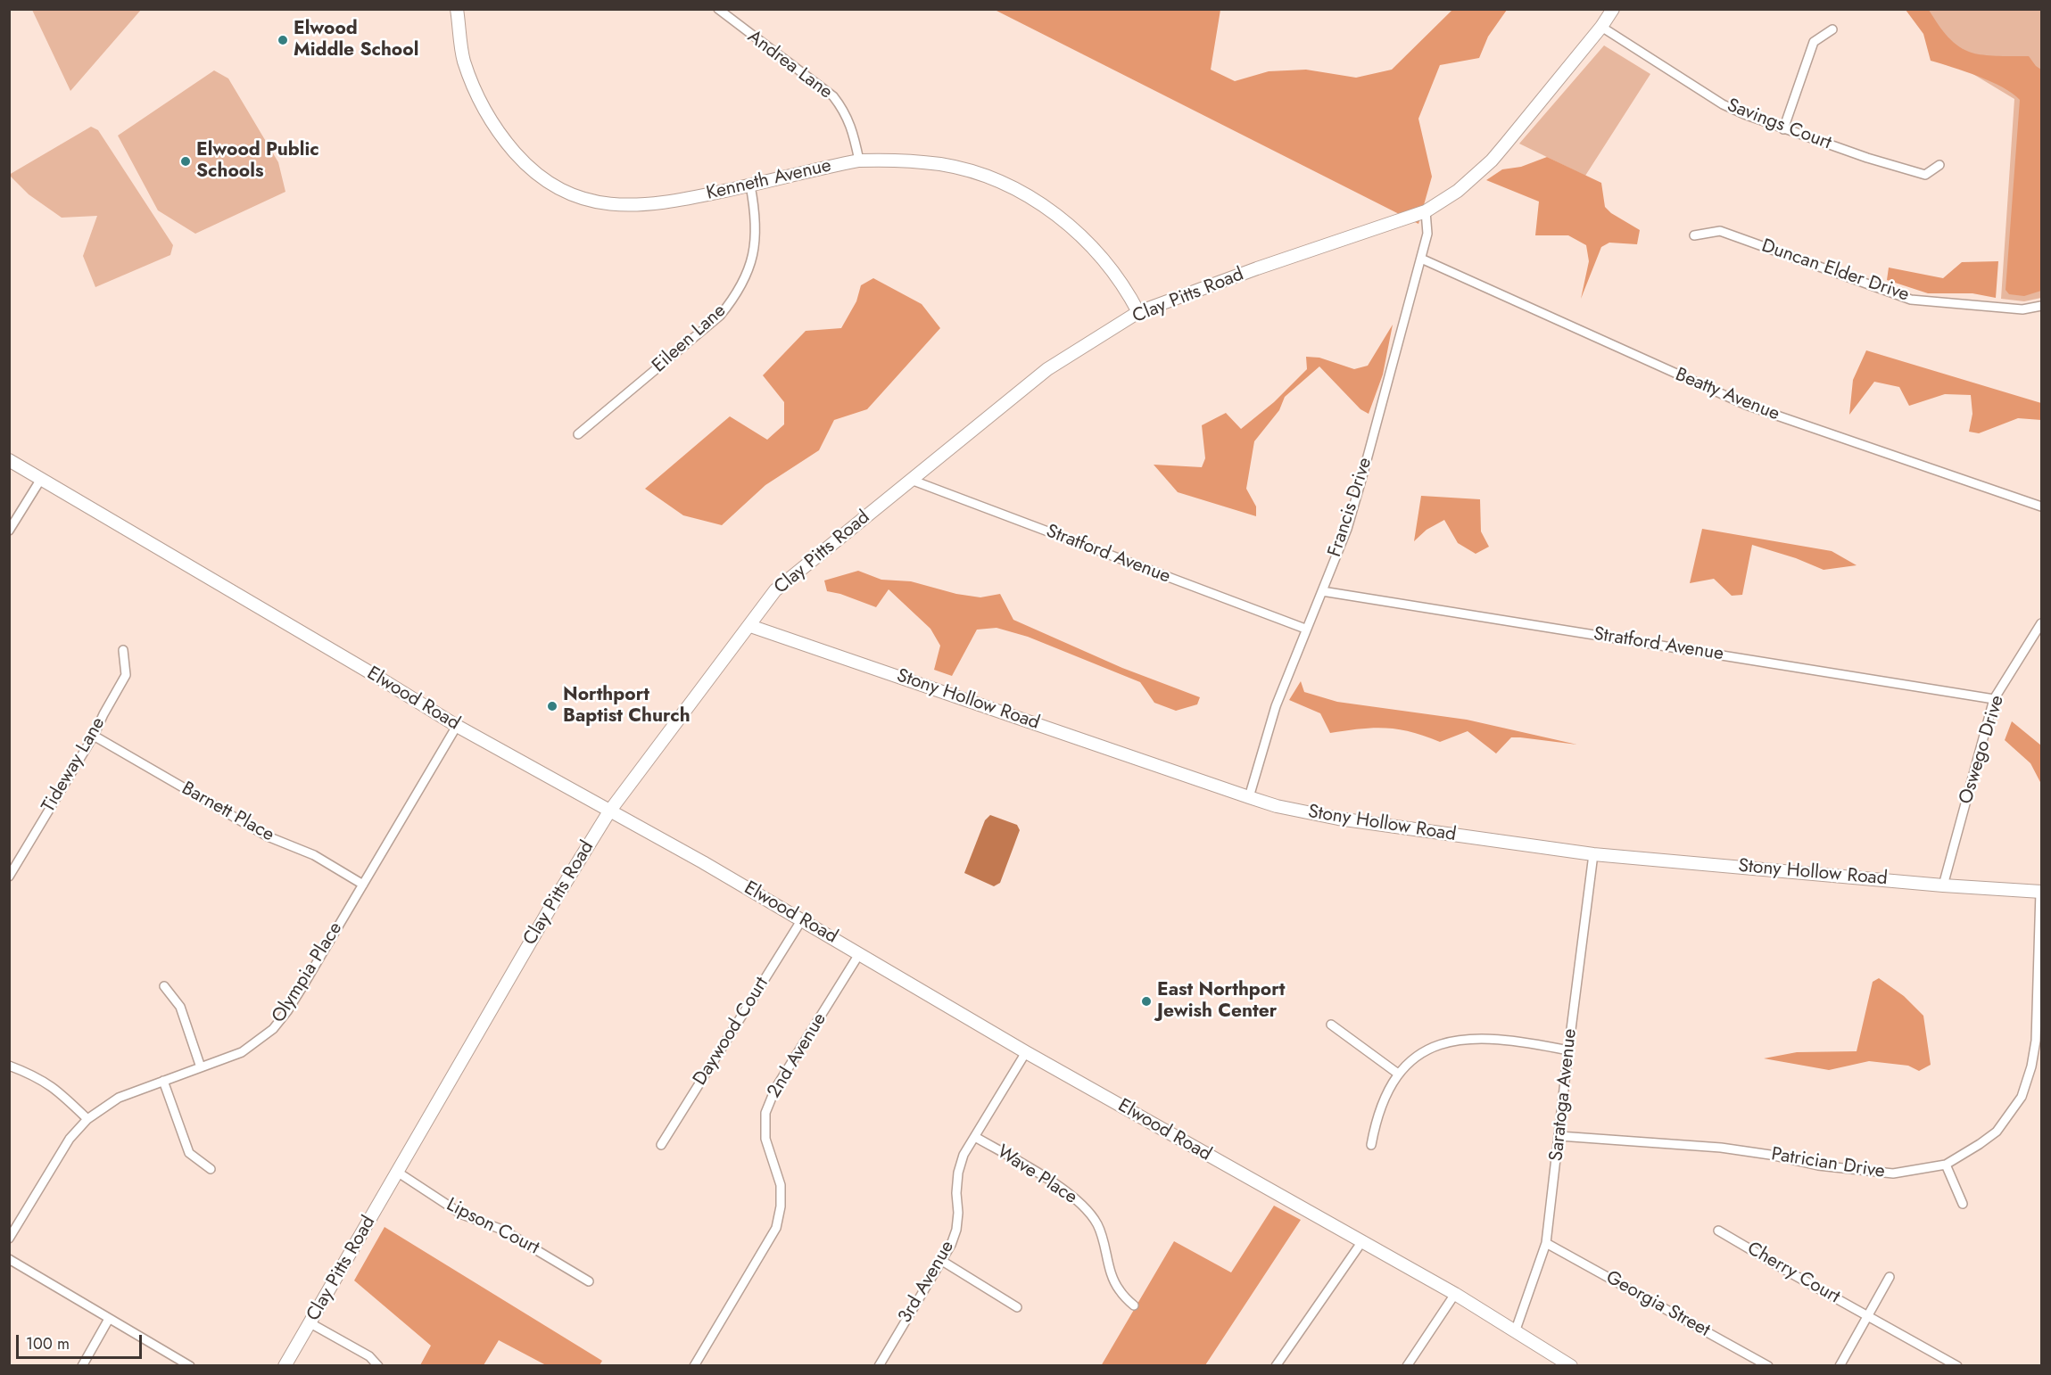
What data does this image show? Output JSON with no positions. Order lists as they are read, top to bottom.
{
  "streets": {
    "street": [
      "Andrea Lane",
      "Savings Court",
      "Kenneth Avenue",
      "Duncan Elder Drive",
      "Clay Pitts Road",
      "Eileen Lane",
      "Beatty Avenue",
      "Francis Drive",
      "Stratford Avenue",
      "Elwood Road",
      "Stony Hollow Road",
      "Oswego Drive",
      "Tideway Lane",
      "Barnett Place",
      "Olympia Place",
      "Daywood Court",
      "2nd Avenue",
      "Saratoga Avenue",
      "Patrician Drive",
      "Wave Place",
      "Lipson Court",
      "Cherry Court",
      "3rd Avenue",
      "Georgia Street"
    ]
  },
  "crossings": [
    ["Andrea Lane", "Kenneth Avenue"],
    ["Savings Court", "Clay Pitts Road"],
    ["Kenneth Avenue", "Clay Pitts Road"],
    ["Kenneth Avenue", "Eileen Lane"],
    ["Clay Pitts Road", "Francis Drive"],
    ["Clay Pitts Road", "Stratford Avenue"],
    ["Clay Pitts Road", "Elwood Road"],
    ["Clay Pitts Road", "Stony Hollow Road"],
    ["Clay Pitts Road", "Lipson Court"],
    ["Beatty Avenue", "Francis Drive"],
    ["Francis Drive", "Stratford Avenue"],
    ["Francis Drive", "Stony Hollow Road"],
    ["Stratford Avenue", "Oswego Drive"],
    ["Elwood Road", "Olympia Place"],
    ["Elwood Road", "Daywood Court"],
    ["Elwood Road", "2nd Avenue"],
    ["Elwood Road", "Saratoga Avenue"],
    ["Elwood Road", "3rd Avenue"],
    ["Stony Hollow Road", "Oswego Drive"],
    ["Stony Hollow Road", "Saratoga Avenue"],
    ["Stony Hollow Road", "Patrician Drive"],
    ["Tideway Lane", "Barnett Place"],
    ["Barnett Place", "Olympia Place"],
    ["Saratoga Avenue", "Patrician Drive"],
    ["Saratoga Avenue", "Georgia Street"],
    ["Wave Place", "3rd Avenue"]
  ],
  "places": [
    "Elwood Middle School",
    "Elwood Public Schools",
    "Northport Baptist Church",
    "East Northport Jewish Center"
  ],
  "scale_bar": "100 m"
}
